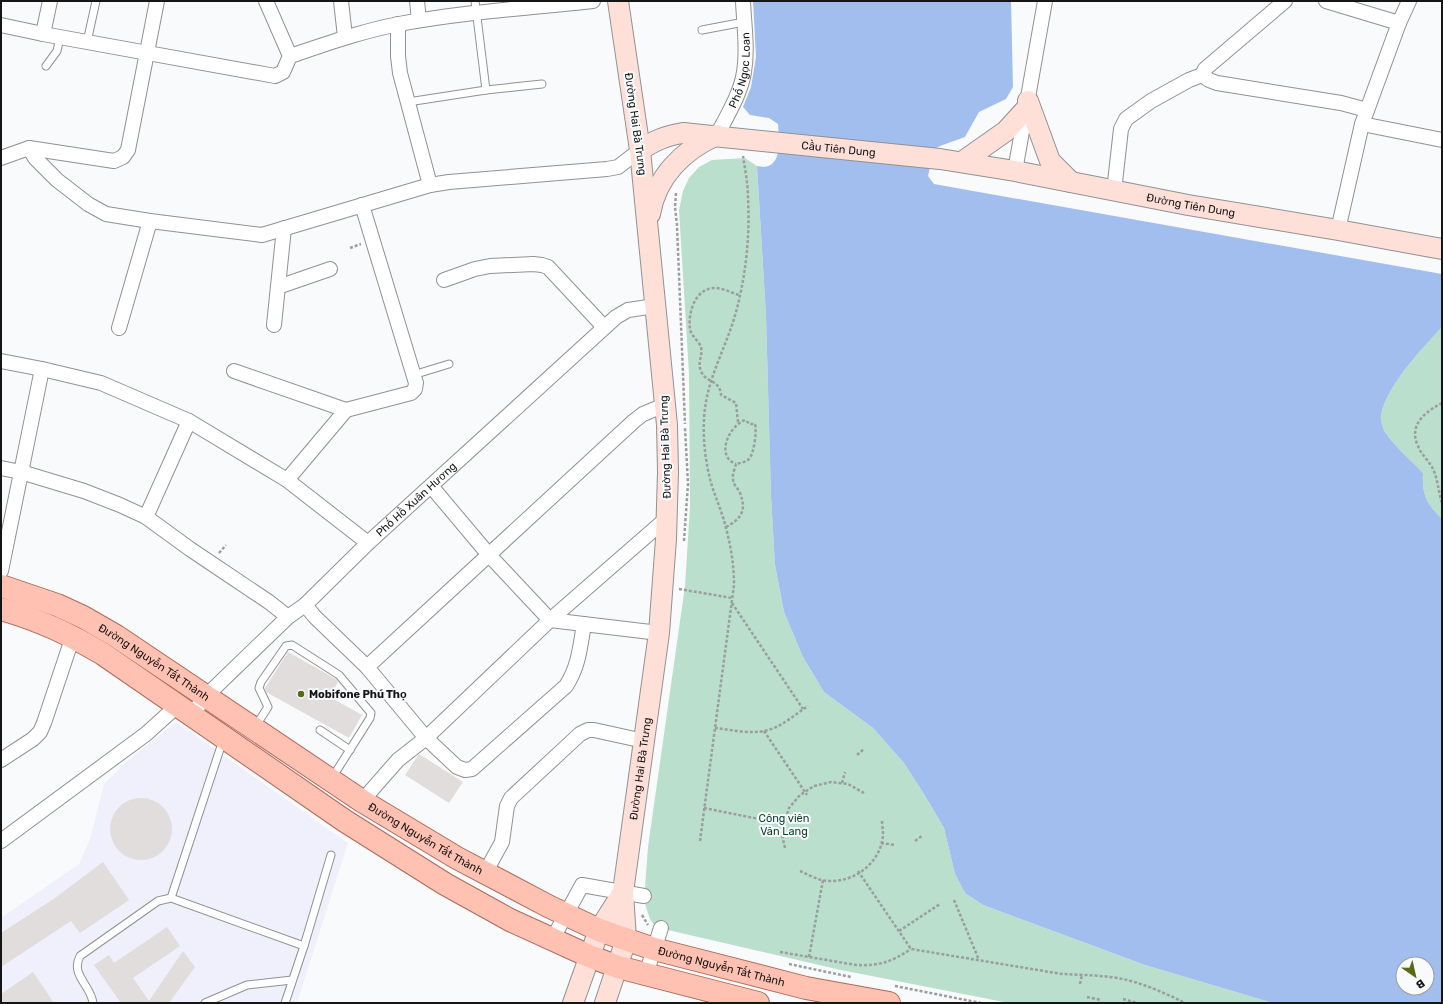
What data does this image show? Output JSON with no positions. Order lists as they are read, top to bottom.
{
  "streets": {
    "main road": ["Đường Nguyễn Tất Thành"],
    "street": [
      "Phố Ngọc Loan",
      "Đường Hai Bà Trưng",
      "Cầu Tiên Dung",
      "Đường Tiên Dung",
      "Phố Hồ Xuân Hương"
    ]
  },
  "crossings": [
    ["Đường Hai Bà Trưng", "Phố Hồ Xuân Hương"],
    ["Đường Hai Bà Trưng", "Đường Nguyễn Tất Thành"],
    ["Cầu Tiên Dung", "Đường Tiên Dung"],
    ["Phố Hồ Xuân Hương", "Đường Nguyễn Tất Thành"]
  ],
  "parks": ["Công viên Văn Lang"],
  "places": ["Mobifone Phú Thọ"],
  "north": "bottom right"
}
